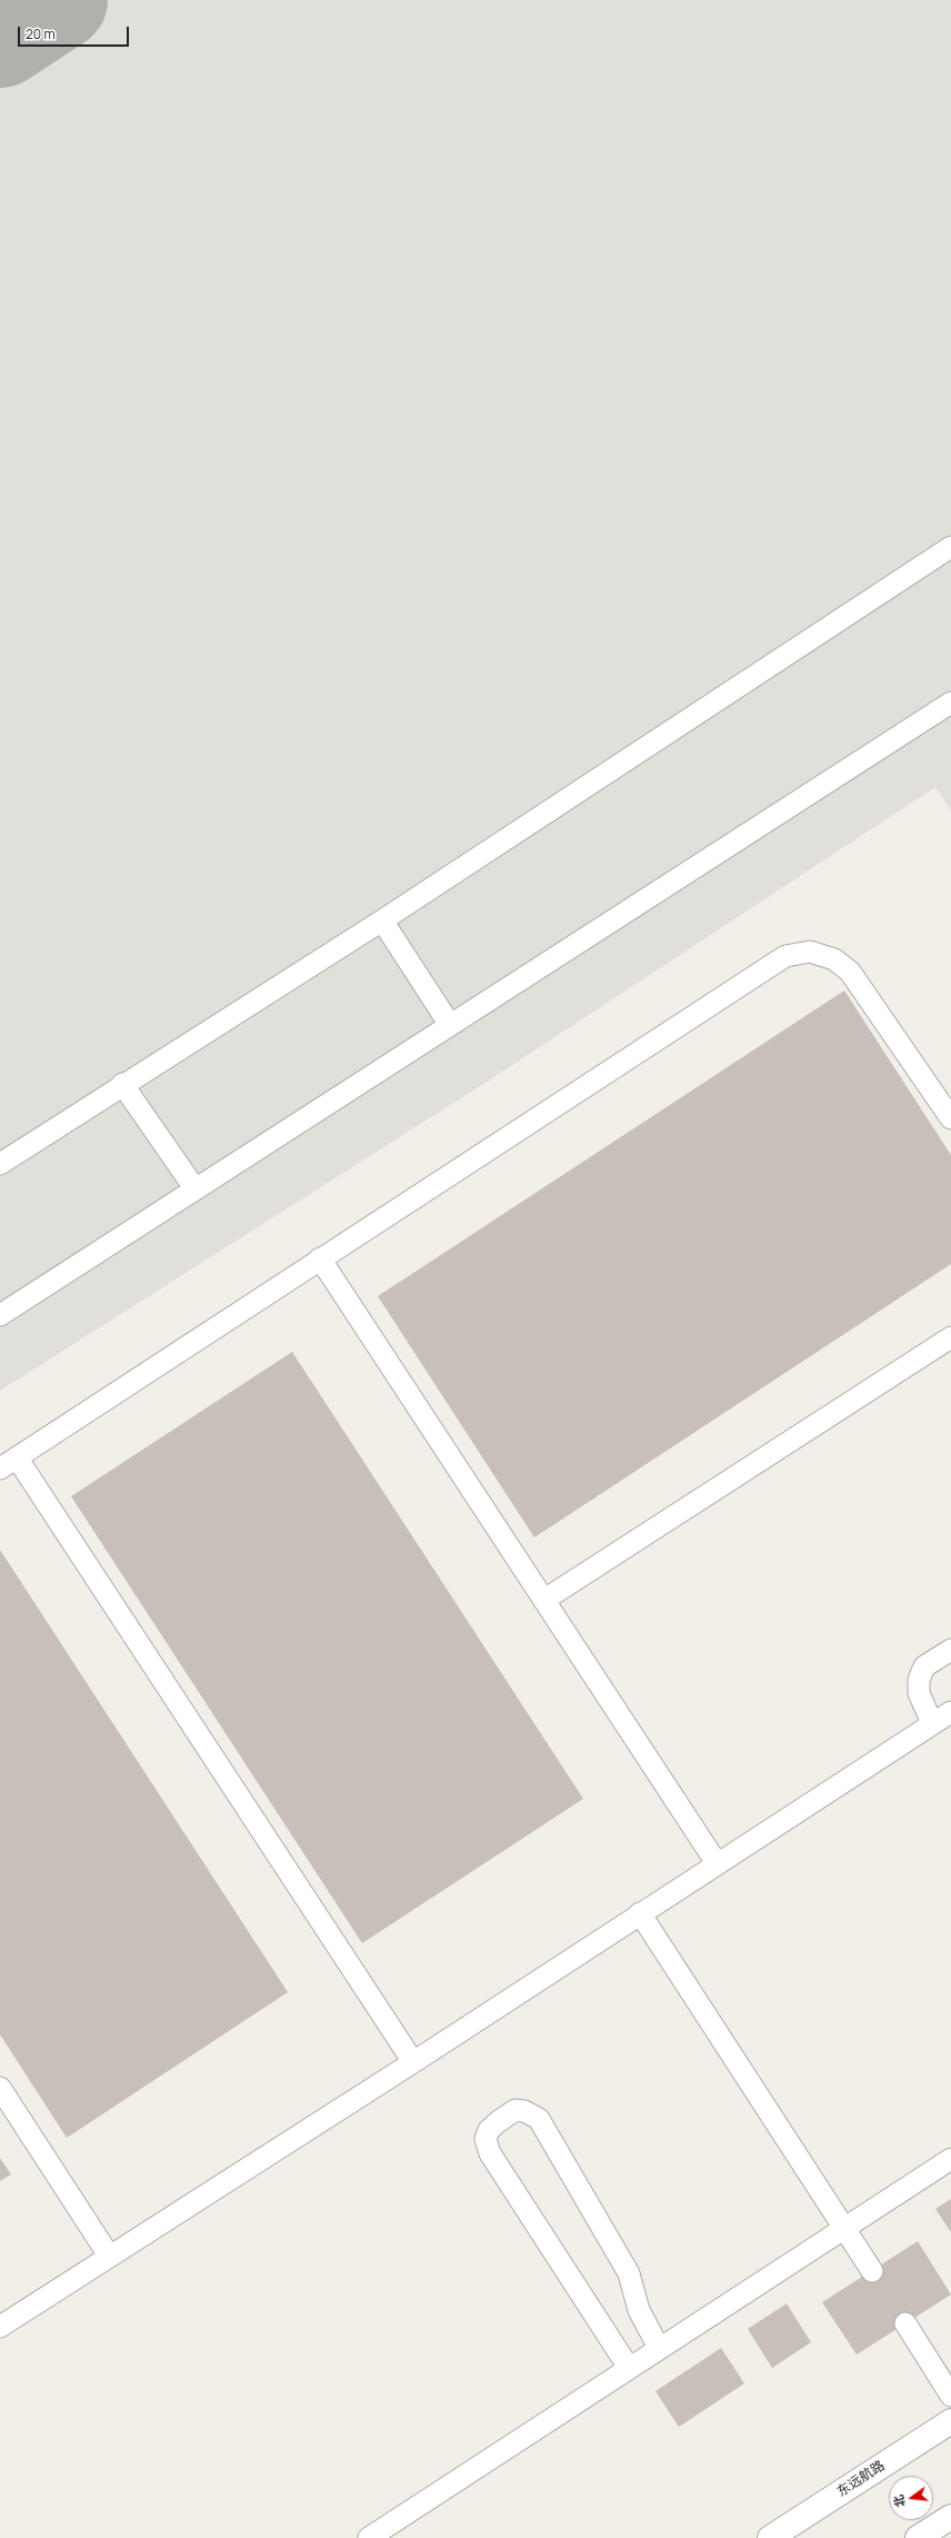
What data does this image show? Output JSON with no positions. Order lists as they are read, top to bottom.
{
  "streets": {
    "street": ["东远航路"]
  },
  "scale_bar": "20 m",
  "north": "left"
}
